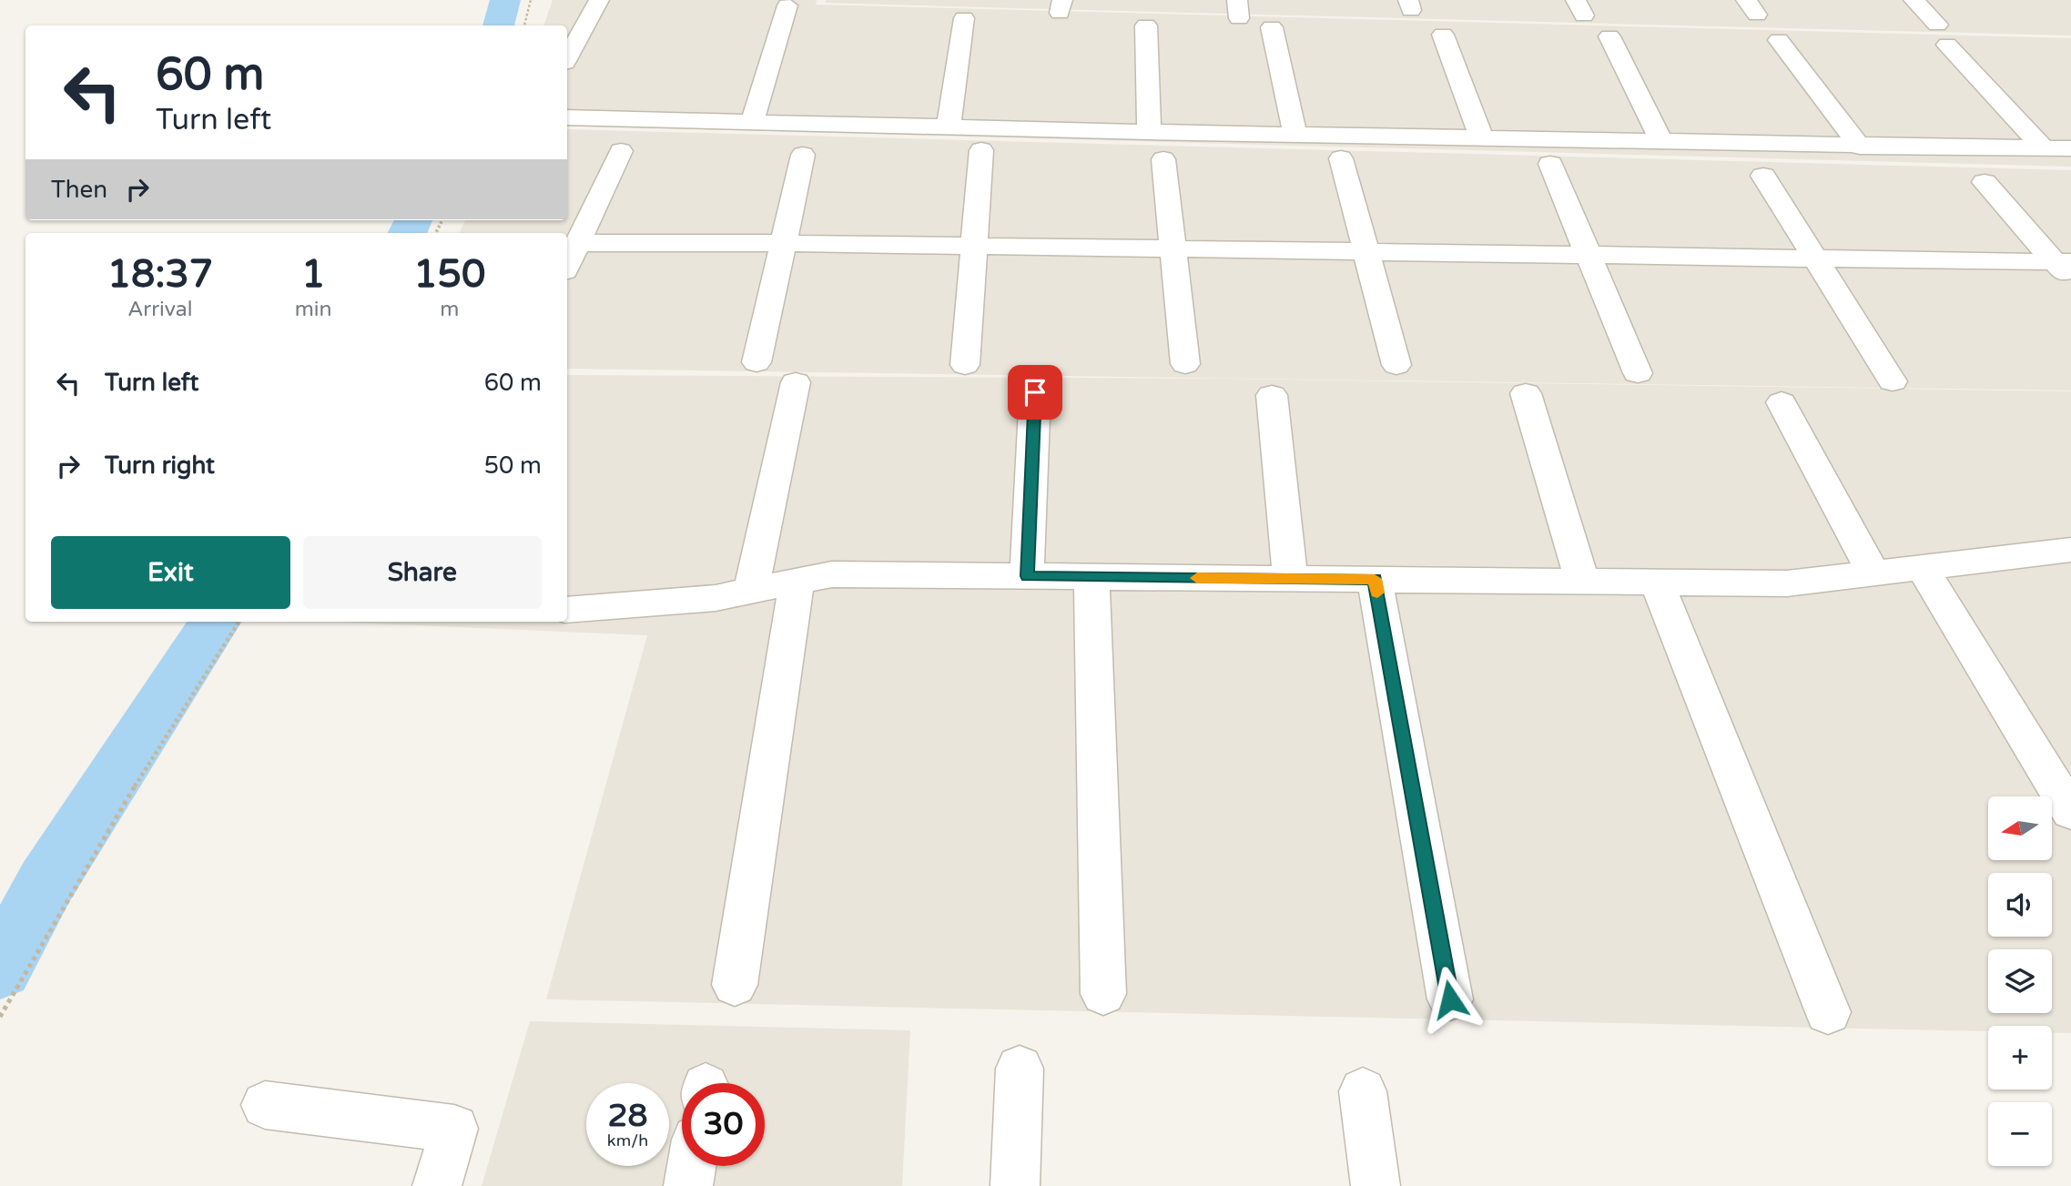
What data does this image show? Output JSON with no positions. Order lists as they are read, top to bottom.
{
  "north": "left",
  "page": {
    "turn": ["60 m", "Turn left"],
    "then": "Then",
    "eta": [
      "18:37",
      "Arrival",
      "1",
      "min",
      "150",
      "m"
    ],
    "list": [
      {
        "name": "Turn left",
        "value": "60 m"
      },
      {
        "name": "Turn right",
        "value": "50 m"
      }
    ],
    "buttons": ["Exit", "Share"],
    "map_buttons": ["+", "−"],
    "speed": "28 km/h",
    "limit": "30"
  }
}
